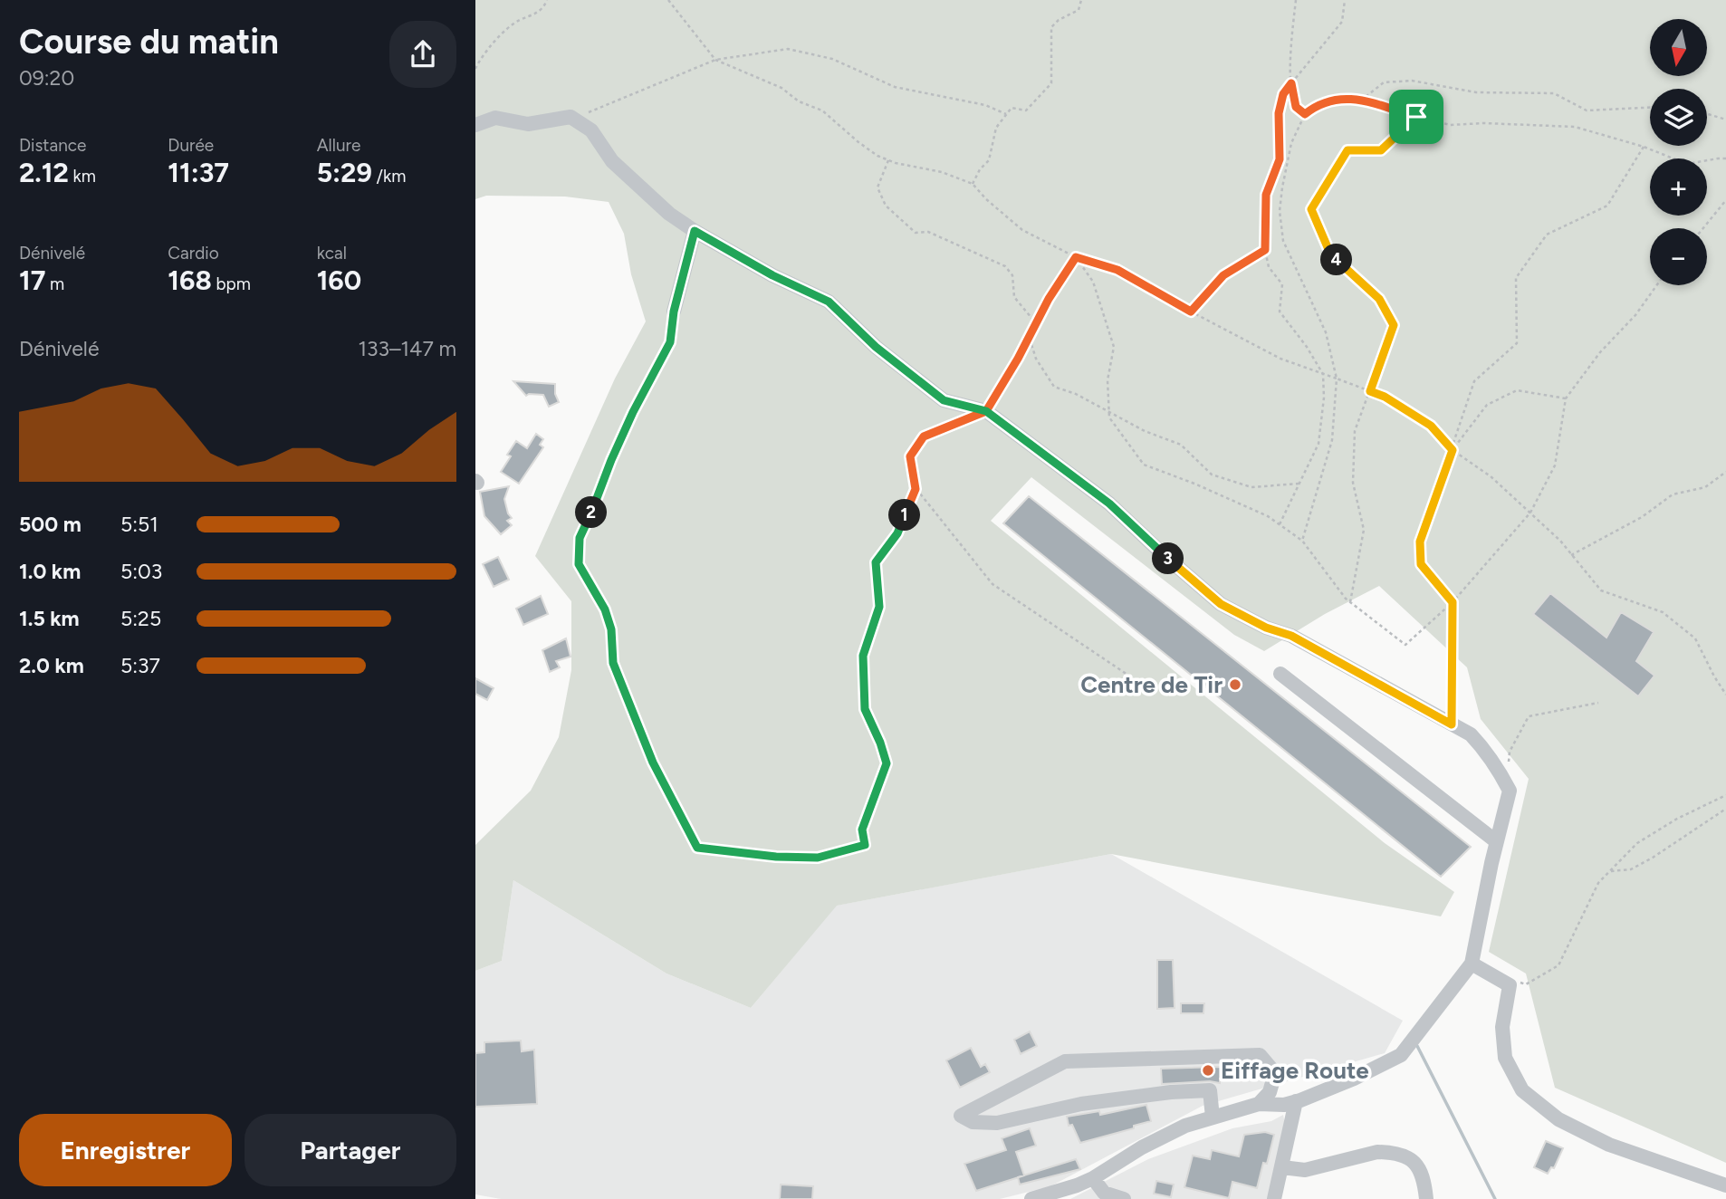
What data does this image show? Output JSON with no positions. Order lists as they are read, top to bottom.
{
  "places": ["Centre de Tir", "Eiffage Route"],
  "north": "bottom",
  "page": {
    "heading": ["Course du matin", "09:20"],
    "map_buttons": ["+", "−"],
    "stats": [
      ["Distance", "2.12 km"],
      ["Durée", "11:37"],
      ["Allure", "5:29 /km"],
      ["Dénivelé", "17 m"],
      ["Cardio", "168 bpm"],
      ["kcal", "160"]
    ],
    "pins": [
      "4",
      "2",
      "1",
      "3"
    ],
    "chart": ["Dénivelé", "133–147 m"],
    "list": [
      {
        "name": "500 m",
        "note": "5:51"
      },
      {
        "name": "1.0 km",
        "note": "5:03"
      },
      {
        "name": "1.5 km",
        "note": "5:25"
      },
      {
        "name": "2.0 km",
        "note": "5:37"
      }
    ],
    "buttons": ["Enregistrer", "Partager"]
  }
}
